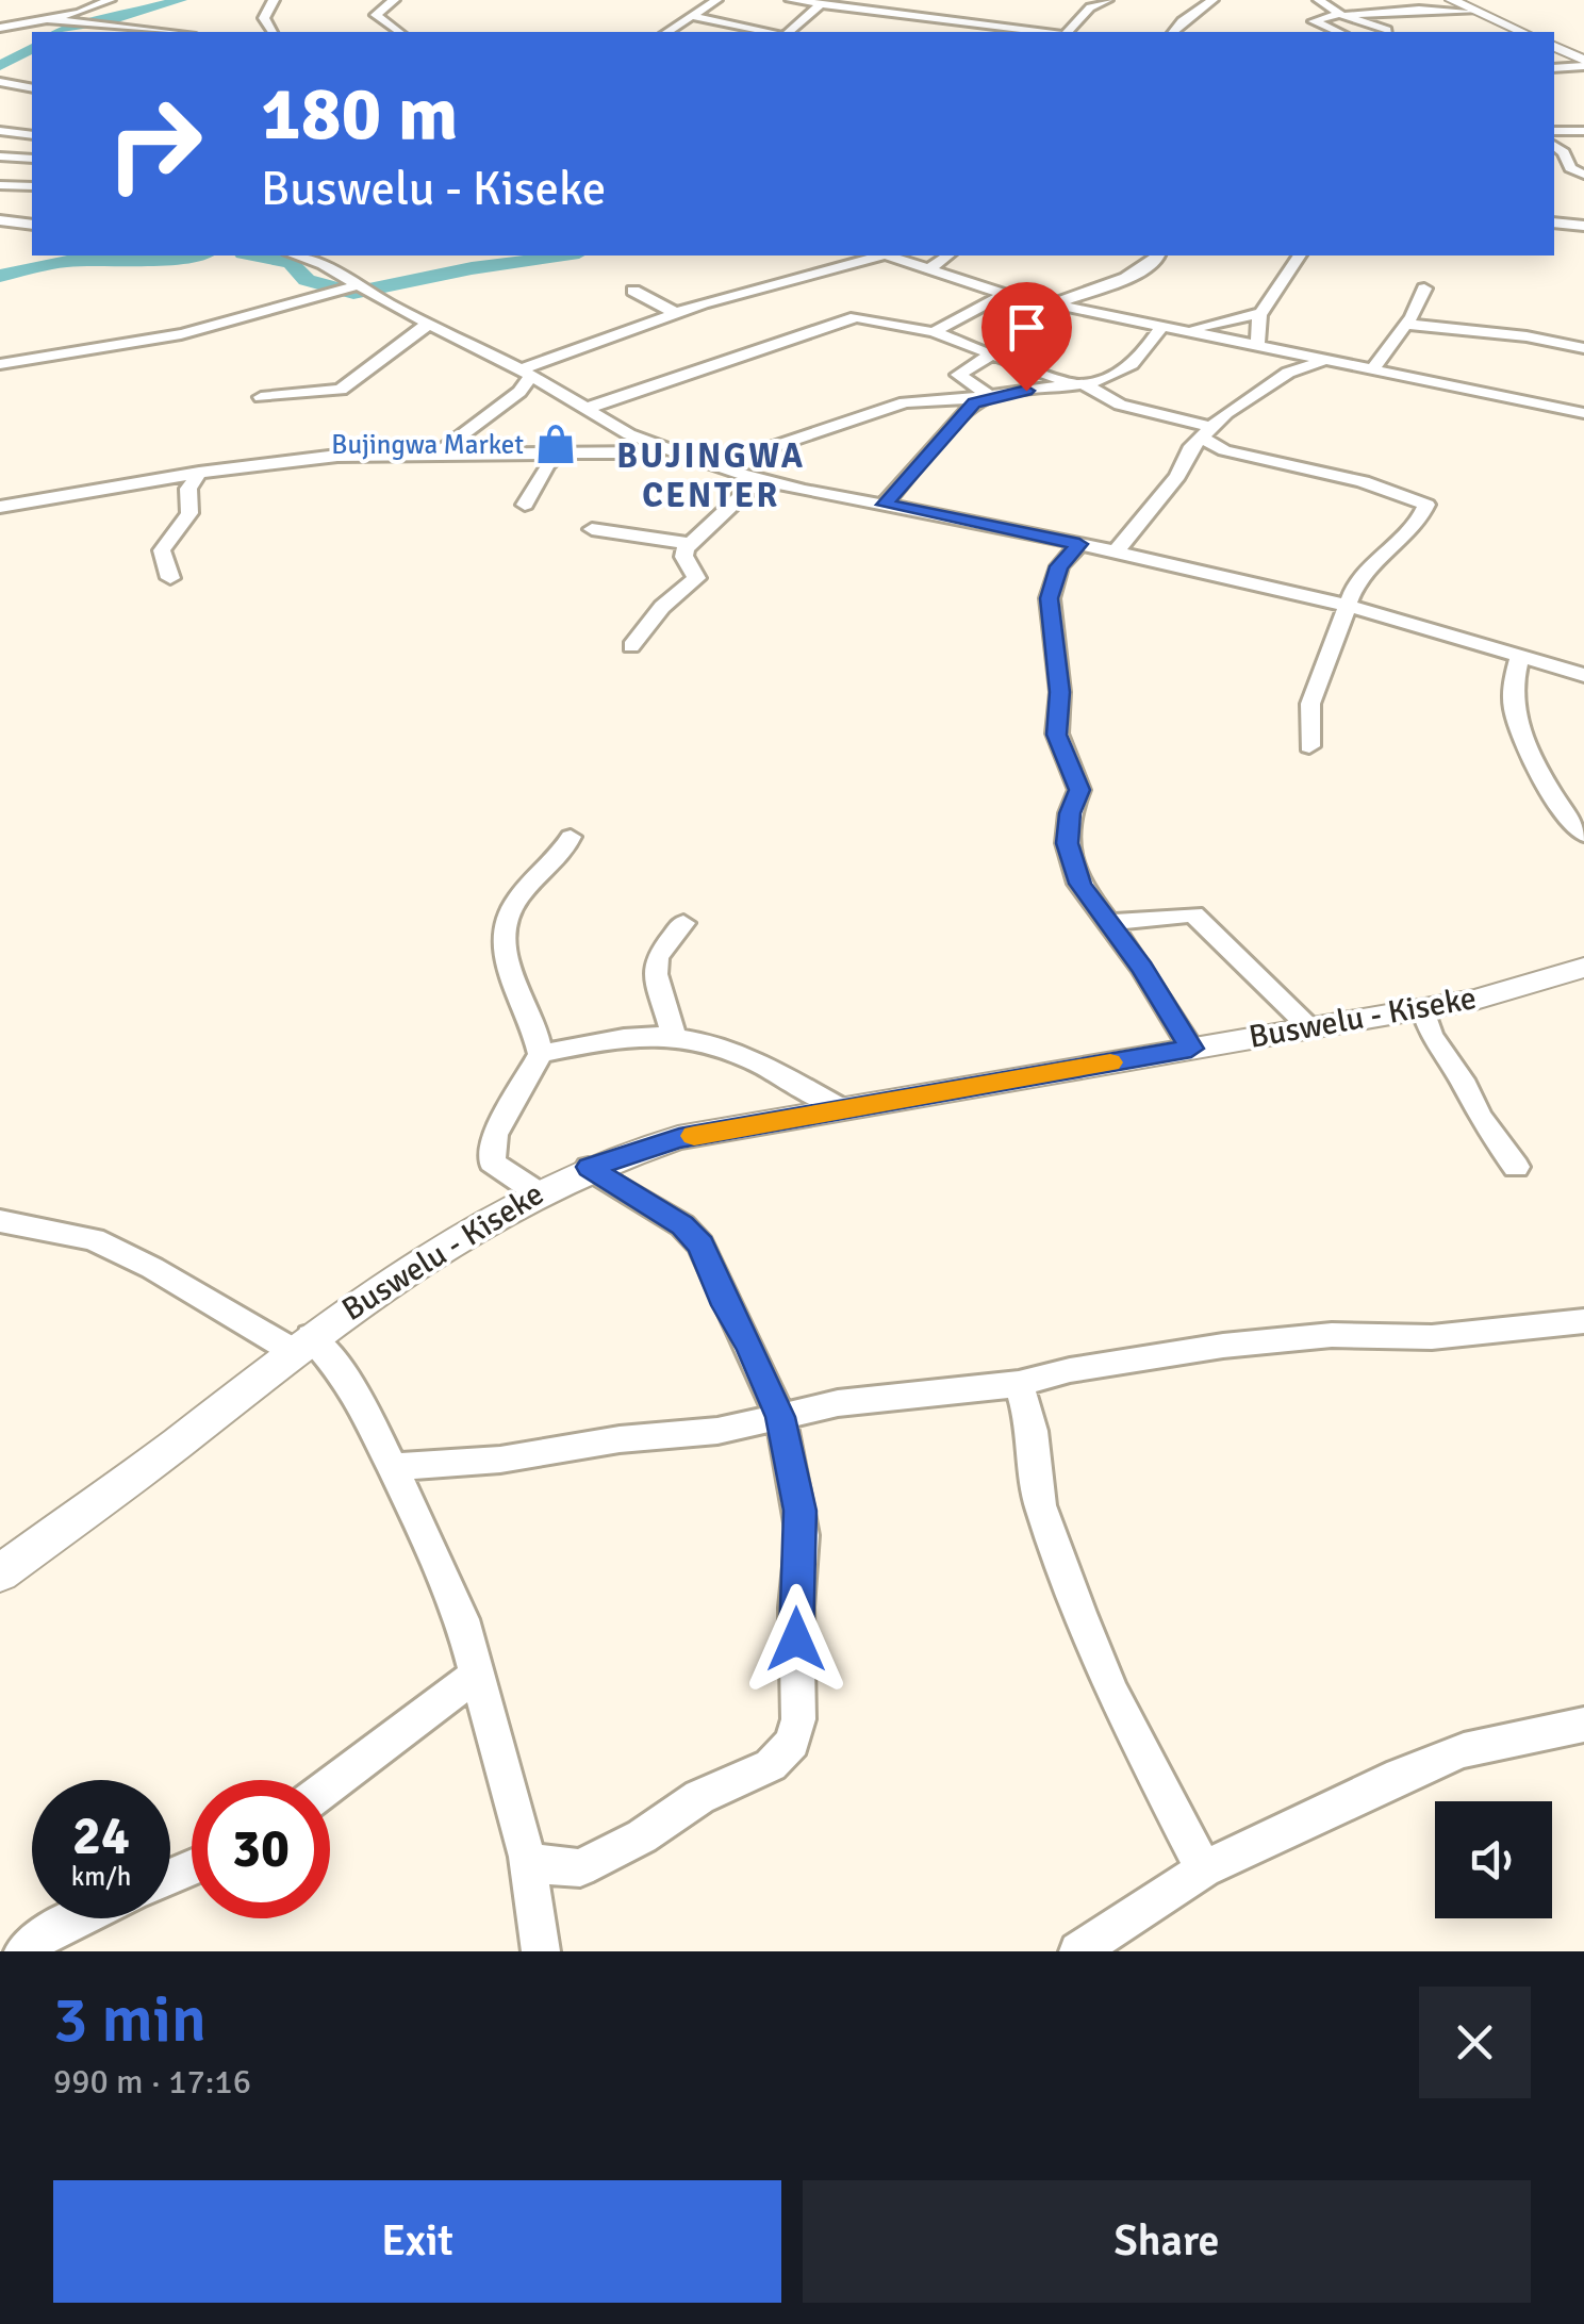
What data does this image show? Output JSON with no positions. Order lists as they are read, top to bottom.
{
  "streets": {
    "main road": ["Buswelu - Kiseke"]
  },
  "districts": ["BUJINGWA CENTER"],
  "places": {
    "shop": ["Bujingwa Market"]
  },
  "page": {
    "turn": ["180 m", "Buswelu - Kiseke"],
    "speed": "24 km/h",
    "limit": "30",
    "heading": ["3 min", "990 m · 17:16"],
    "buttons": ["Exit", "Share"]
  }
}
